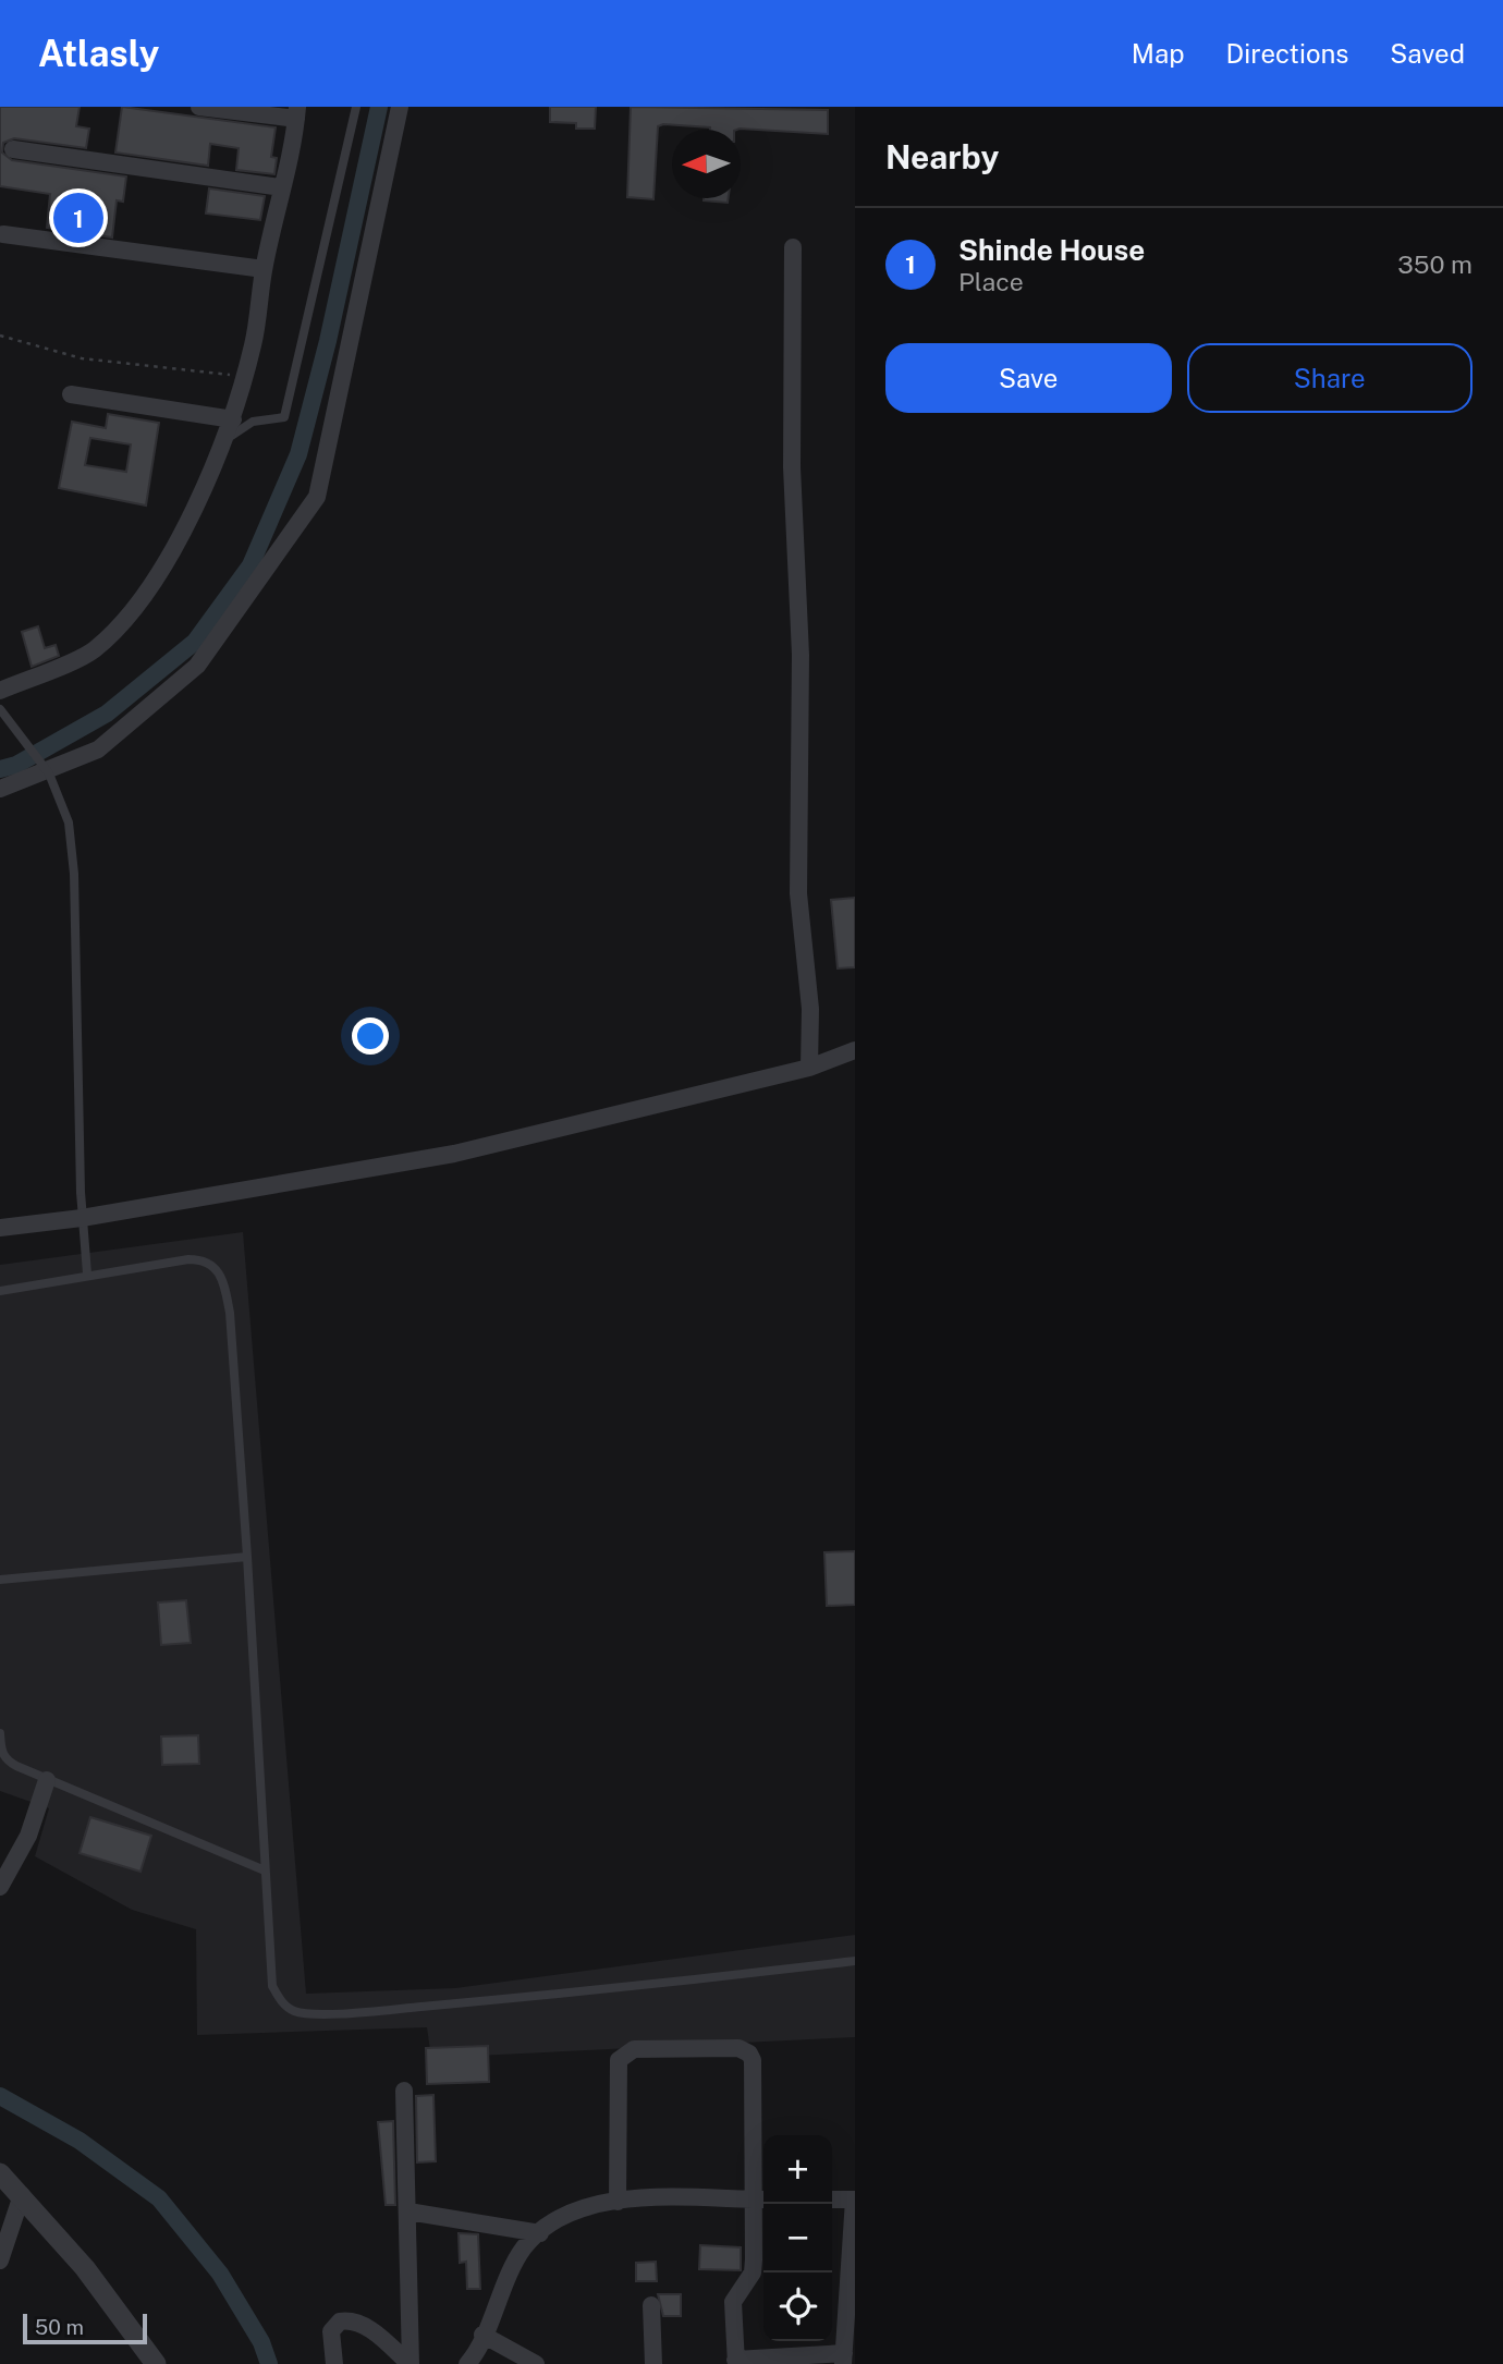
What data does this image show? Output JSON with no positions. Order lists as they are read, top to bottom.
{
  "scale_bar": "50 m",
  "north": "left",
  "page": {
    "header": "Atlasly",
    "nav": ["Map", "Directions", "Saved"],
    "heading": "Nearby",
    "pins": "1",
    "list": [
      {
        "mark": "1",
        "name": "Shinde House",
        "note": "Place",
        "value": "350 m"
      }
    ],
    "buttons": ["Save", "Share"],
    "map_buttons": ["+", "−"],
    "scale": "50 m"
  }
}
